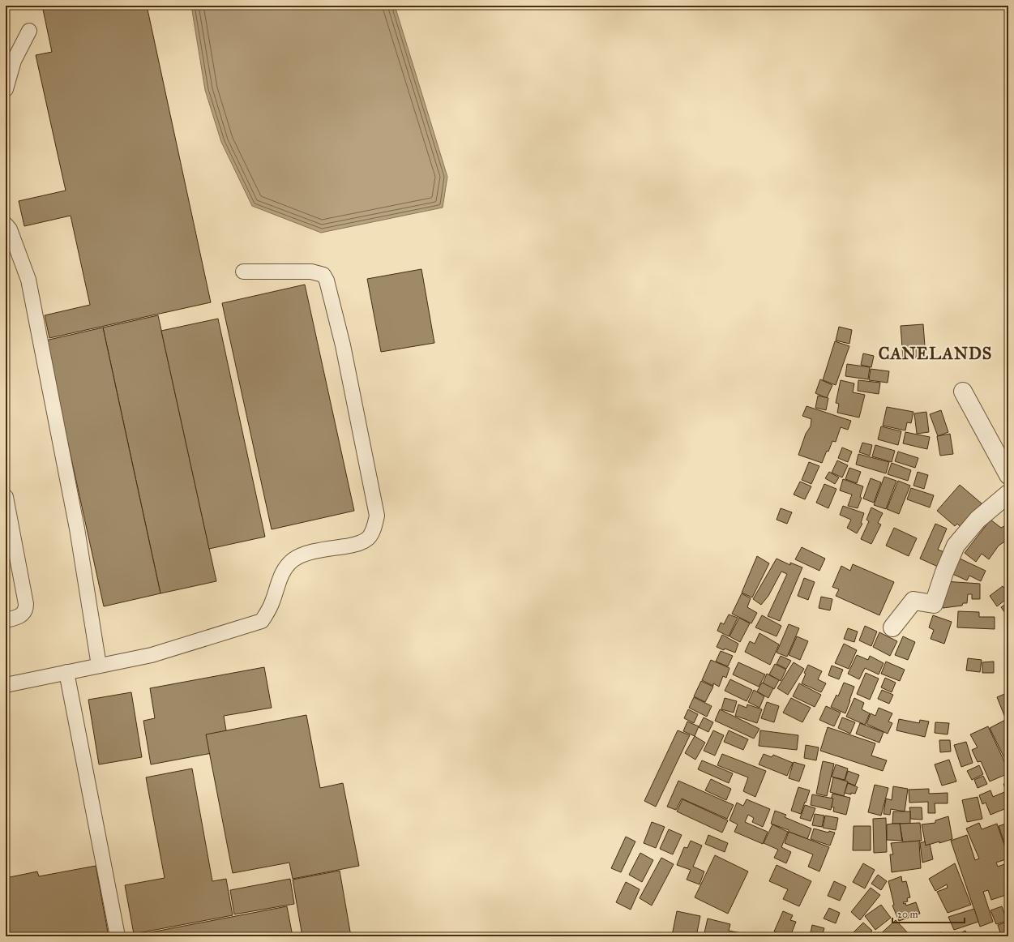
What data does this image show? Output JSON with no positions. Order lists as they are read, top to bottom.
{
  "districts": ["CANELANDS"],
  "scale_bar": "20 m"
}
